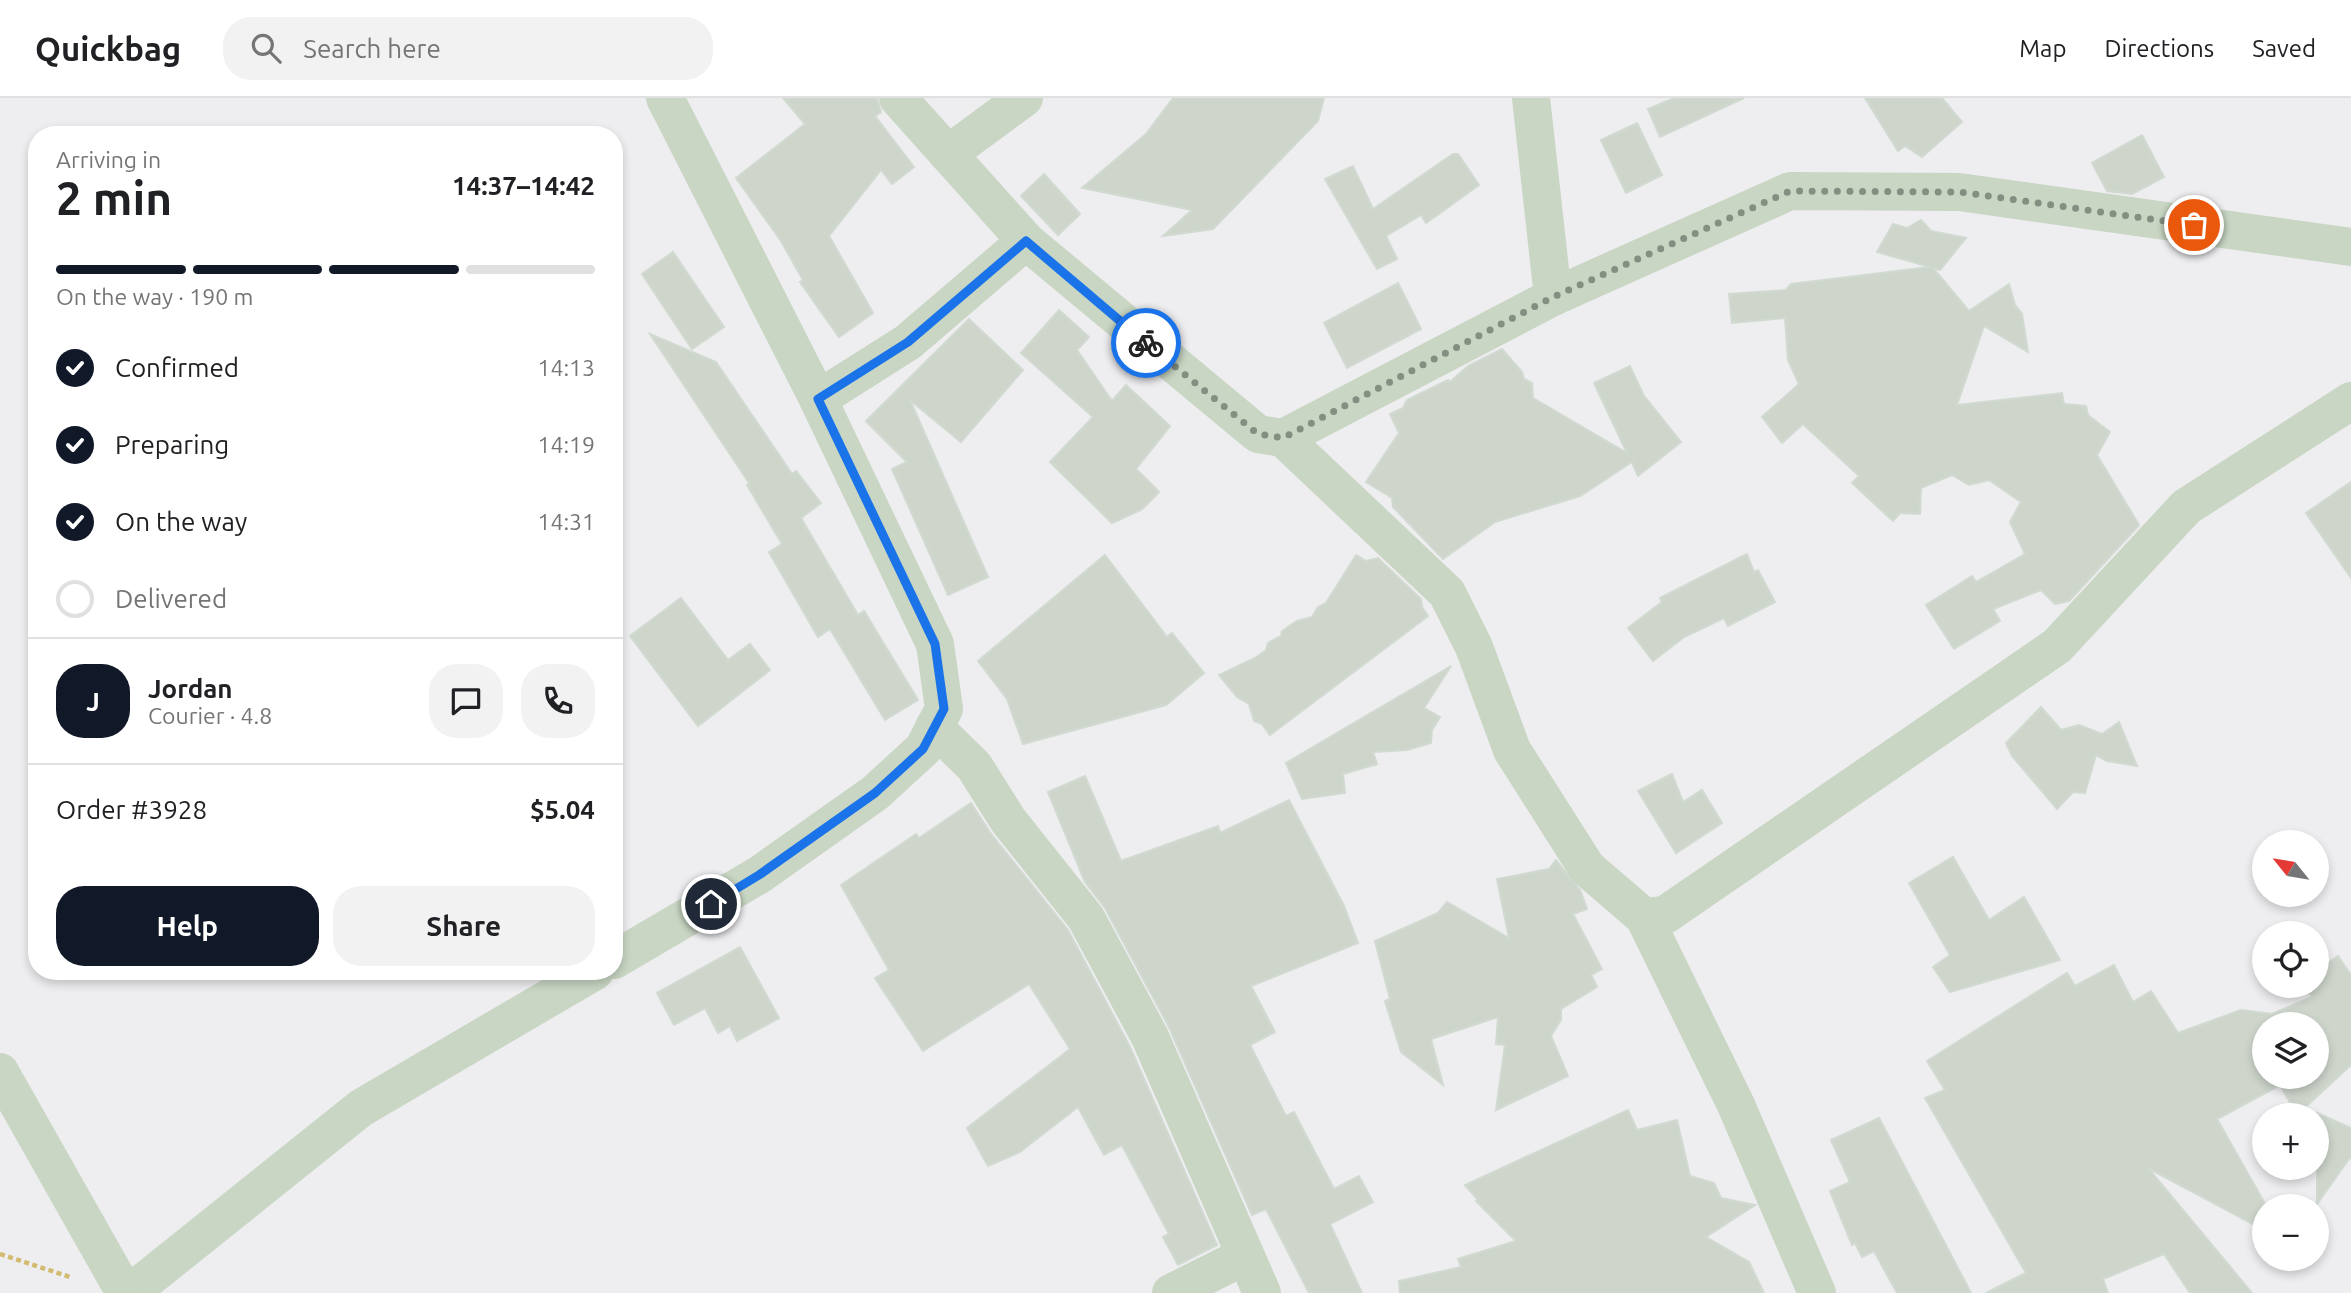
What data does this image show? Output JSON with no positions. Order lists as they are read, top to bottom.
{
  "north": "top left",
  "page": {
    "header": "Quickbag",
    "search": "Search here",
    "nav": ["Map", "Directions", "Saved"],
    "heading": ["2 min", "Arriving in", "14:37–14:42"],
    "panel": [
      "Jordan",
      "Courier · 4.8",
      "Order #3928",
      "$5.04"
    ],
    "bar": "On the way · 190 m",
    "list": [
      ["Confirmed", "14:13"],
      ["Preparing", "14:19"],
      ["On the way", "14:31"],
      "Delivered"
    ],
    "round": "J",
    "map_buttons": ["+", "−"],
    "buttons": ["Help", "Share"]
  }
}
